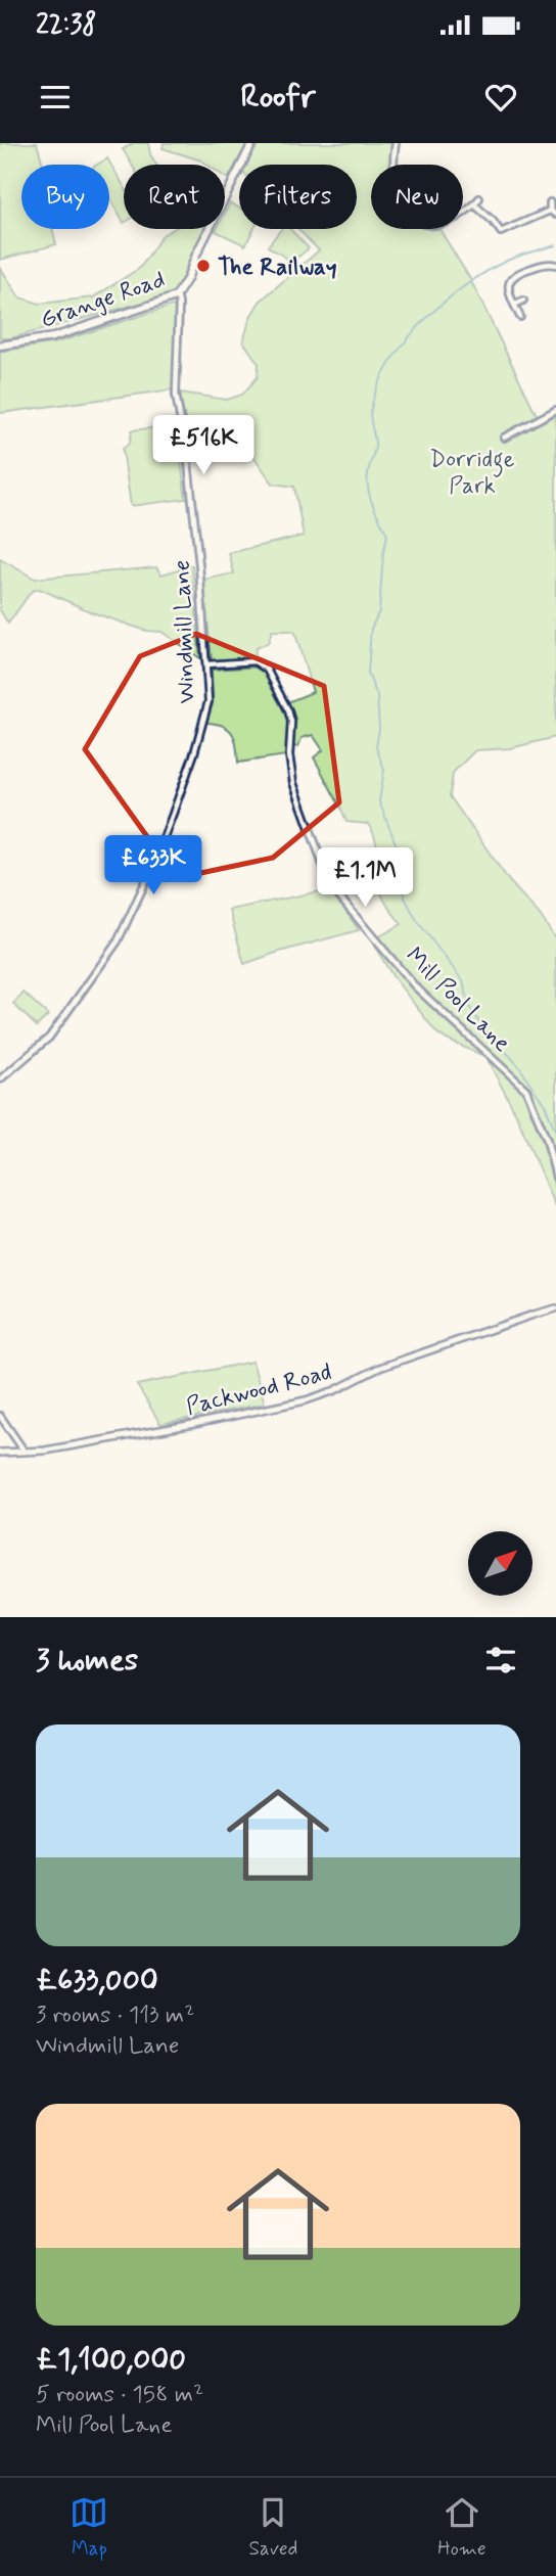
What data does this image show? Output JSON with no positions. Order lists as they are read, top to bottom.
{
  "streets": {
    "main road": ["Grange Road"],
    "street": ["Windmill Lane", "Mill Pool Lane", "Packwood Road"]
  },
  "crossings": [
    ["Grange Road", "Windmill Lane"],
    ["Windmill Lane", "Mill Pool Lane"]
  ],
  "parks": ["Dorridge Park"],
  "places": ["The Railway"],
  "north": "top right",
  "page": {
    "status": "22:38",
    "header": "Roofr",
    "chip": [
      "Buy",
      "Rent",
      "Filters",
      "New"
    ],
    "price": ["£516K", "£633K", "£1.1M"],
    "heading": "3 homes",
    "list": [
      {
        "name": "£633,000",
        "note": "3 rooms · 113 m² · Windmill Lane"
      },
      {
        "name": "£1,100,000",
        "note": "5 rooms · 158 m² · Mill Pool Lane"
      }
    ],
    "tabs": ["Map", "Saved", "Home"]
  }
}
